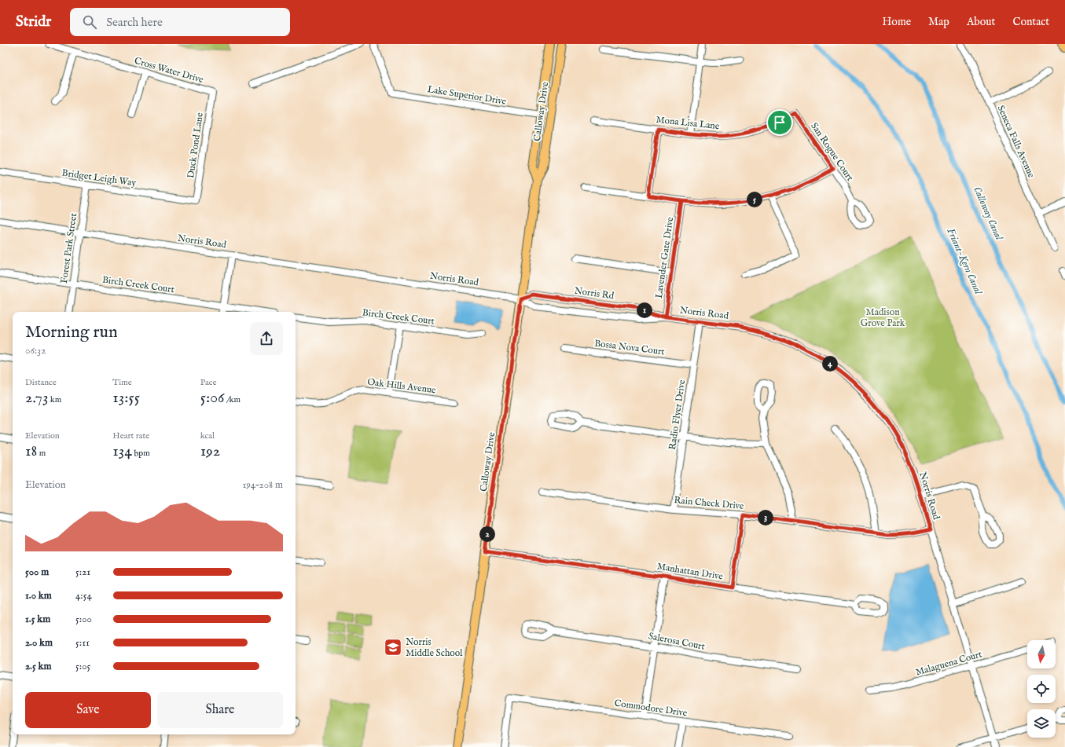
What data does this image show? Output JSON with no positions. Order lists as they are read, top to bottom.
{
  "streets": {
    "main road": ["Calloway Drive"],
    "street": [
      "Cross Water Drive",
      "Lake Superior Drive",
      "Mona Lisa Lane",
      "Seneca Falls Avenue",
      "Duck Pond Lane",
      "San Rogue Court",
      "Bridget Leigh Way",
      "Norris Road",
      "Forest Park Street",
      "Lavender Gate Drive",
      "Birch Creek Court",
      "Norris Rd",
      "Bossa Nova Court",
      "Oak Hills Avenue",
      "Radio Flyer Drive",
      "Rain Check Drive",
      "Manhattan Drive",
      "Salerosa Court",
      "Malaguena Court",
      "Commodore Drive"
    ]
  },
  "crossings": [
    ["Cross Water Drive", "Duck Pond Lane"],
    ["Lake Superior Drive", "Calloway Drive"],
    ["Calloway Drive", "Norris Road"],
    ["Calloway Drive", "Norris Rd"],
    ["Calloway Drive", "Manhattan Drive"],
    ["Mona Lisa Lane", "San Rogue Court"],
    ["Duck Pond Lane", "Bridget Leigh Way"],
    ["Bridget Leigh Way", "Forest Park Street"],
    ["Norris Road", "Forest Park Street"],
    ["Norris Road", "Lavender Gate Drive"],
    ["Norris Road", "Norris Rd"],
    ["Norris Road", "Radio Flyer Drive"],
    ["Norris Road", "Rain Check Drive"],
    ["Norris Road", "Malaguena Court"],
    ["Forest Park Street", "Birch Creek Court"],
    ["Lavender Gate Drive", "Norris Rd"],
    ["Bossa Nova Court", "Radio Flyer Drive"],
    ["Radio Flyer Drive", "Rain Check Drive"]
  ],
  "water": ["Calloway Canal", "Friant-Kern Canal"],
  "parks": ["Madison Grove Park"],
  "places": {
    "school or university": ["Norris Middle School"]
  },
  "north": "bottom",
  "page": {
    "header": "Stridr",
    "search": "Search here",
    "nav": [
      "Home",
      "Map",
      "About",
      "Contact"
    ],
    "pins": [
      "5",
      "1",
      "4",
      "3",
      "2"
    ],
    "heading": ["Morning run", "06:32"],
    "stats": [
      ["Distance", "2.73 km"],
      ["Time", "13:55"],
      ["Pace", "5:06 /km"],
      ["Elevation", "18 m"],
      ["Heart rate", "134 bpm"],
      ["kcal", "192"]
    ],
    "chart": ["Elevation", "194–208 m"],
    "list": [
      {
        "name": "500 m",
        "note": "5:21"
      },
      {
        "name": "1.0 km",
        "note": "4:54"
      },
      {
        "name": "1.5 km",
        "note": "5:00"
      },
      {
        "name": "2.0 km",
        "note": "5:11"
      },
      {
        "name": "2.5 km",
        "note": "5:05"
      }
    ],
    "buttons": ["Save", "Share"]
  }
}
